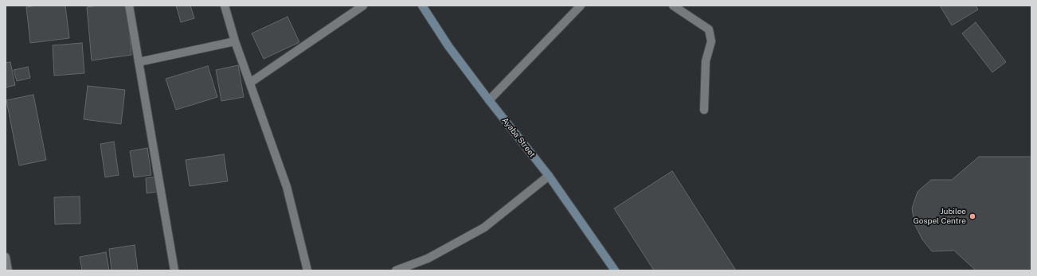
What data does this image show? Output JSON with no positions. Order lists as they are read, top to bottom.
{
  "streets": {
    "main road": ["Ayaba Street"]
  },
  "places": ["Jubilee Gospel Centre"]
}
